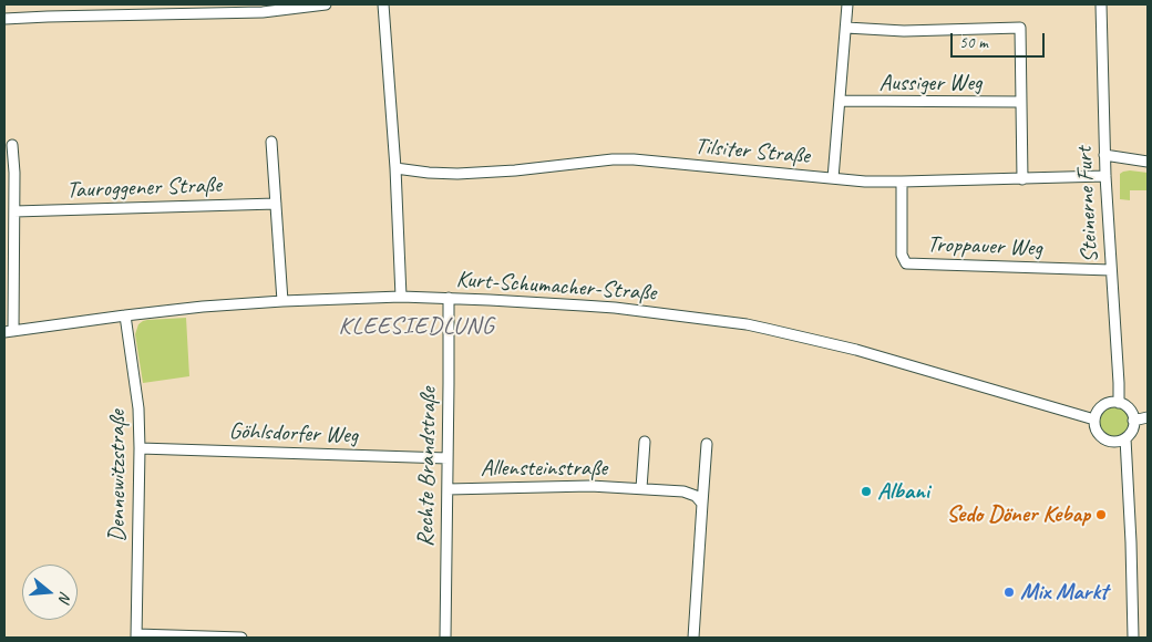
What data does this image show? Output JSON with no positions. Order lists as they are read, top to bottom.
{
  "streets": {
    "street": [
      "Aussiger Weg",
      "Tilsiter Straße",
      "Tauroggener Straße",
      "Steinerne Furt",
      "Troppauer Weg",
      "Kurt-Schumacher-Straße",
      "Göhlsdorfer Weg",
      "Rechte Brandstraße",
      "Allensteinstraße",
      "Dennewitzstraße"
    ]
  },
  "crossings": [
    ["Tilsiter Straße", "Steinerne Furt"],
    ["Tilsiter Straße", "Troppauer Weg"],
    ["Steinerne Furt", "Troppauer Weg"],
    ["Steinerne Furt", "Kurt-Schumacher-Straße"],
    ["Kurt-Schumacher-Straße", "Rechte Brandstraße"],
    ["Kurt-Schumacher-Straße", "Dennewitzstraße"],
    ["Göhlsdorfer Weg", "Rechte Brandstraße"],
    ["Göhlsdorfer Weg", "Dennewitzstraße"],
    ["Rechte Brandstraße", "Allensteinstraße"]
  ],
  "districts": ["KLEESIEDLUNG"],
  "places": ["Albani", "Sedo Döner Kebap", "Mix Markt"],
  "scale_bar": "50 m",
  "north": "right"
}
